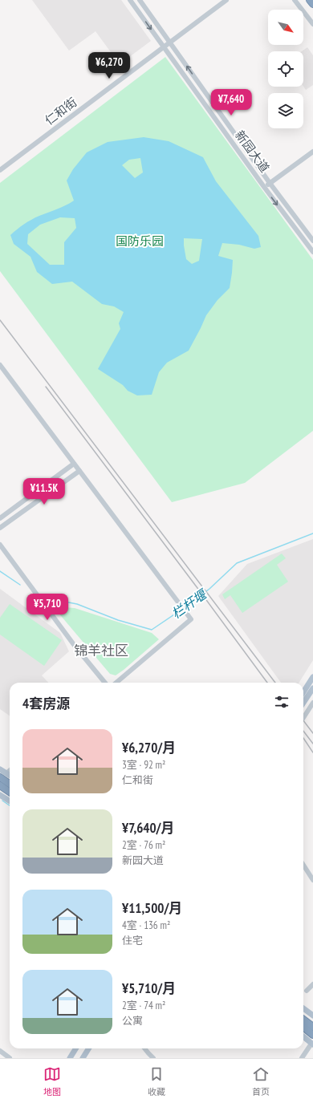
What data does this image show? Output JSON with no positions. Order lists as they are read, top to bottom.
{
  "streets": {
    "street": ["仁和街", "新园大道"]
  },
  "crossings": [
    ["仁和街", "新园大道"]
  ],
  "districts": ["锦羊社区"],
  "water": ["栏杆堰"],
  "parks": ["国防乐园"],
  "north": "bottom right",
  "page": {
    "price": [
      "¥6,270",
      "¥7,640",
      "¥11.5K",
      "¥5,710"
    ],
    "heading": "4套房源",
    "list": [
      {
        "name": "¥6,270/月",
        "note": "3室 · 92 m² · 仁和街"
      },
      {
        "name": "¥7,640/月",
        "note": "2室 · 76 m² · 新园大道"
      },
      {
        "name": "¥11,500/月",
        "note": "4室 · 136 m² · 住宅"
      },
      {
        "name": "¥5,710/月",
        "note": "2室 · 74 m² · 公寓"
      }
    ],
    "tabs": ["地图", "收藏", "首页"]
  }
}
